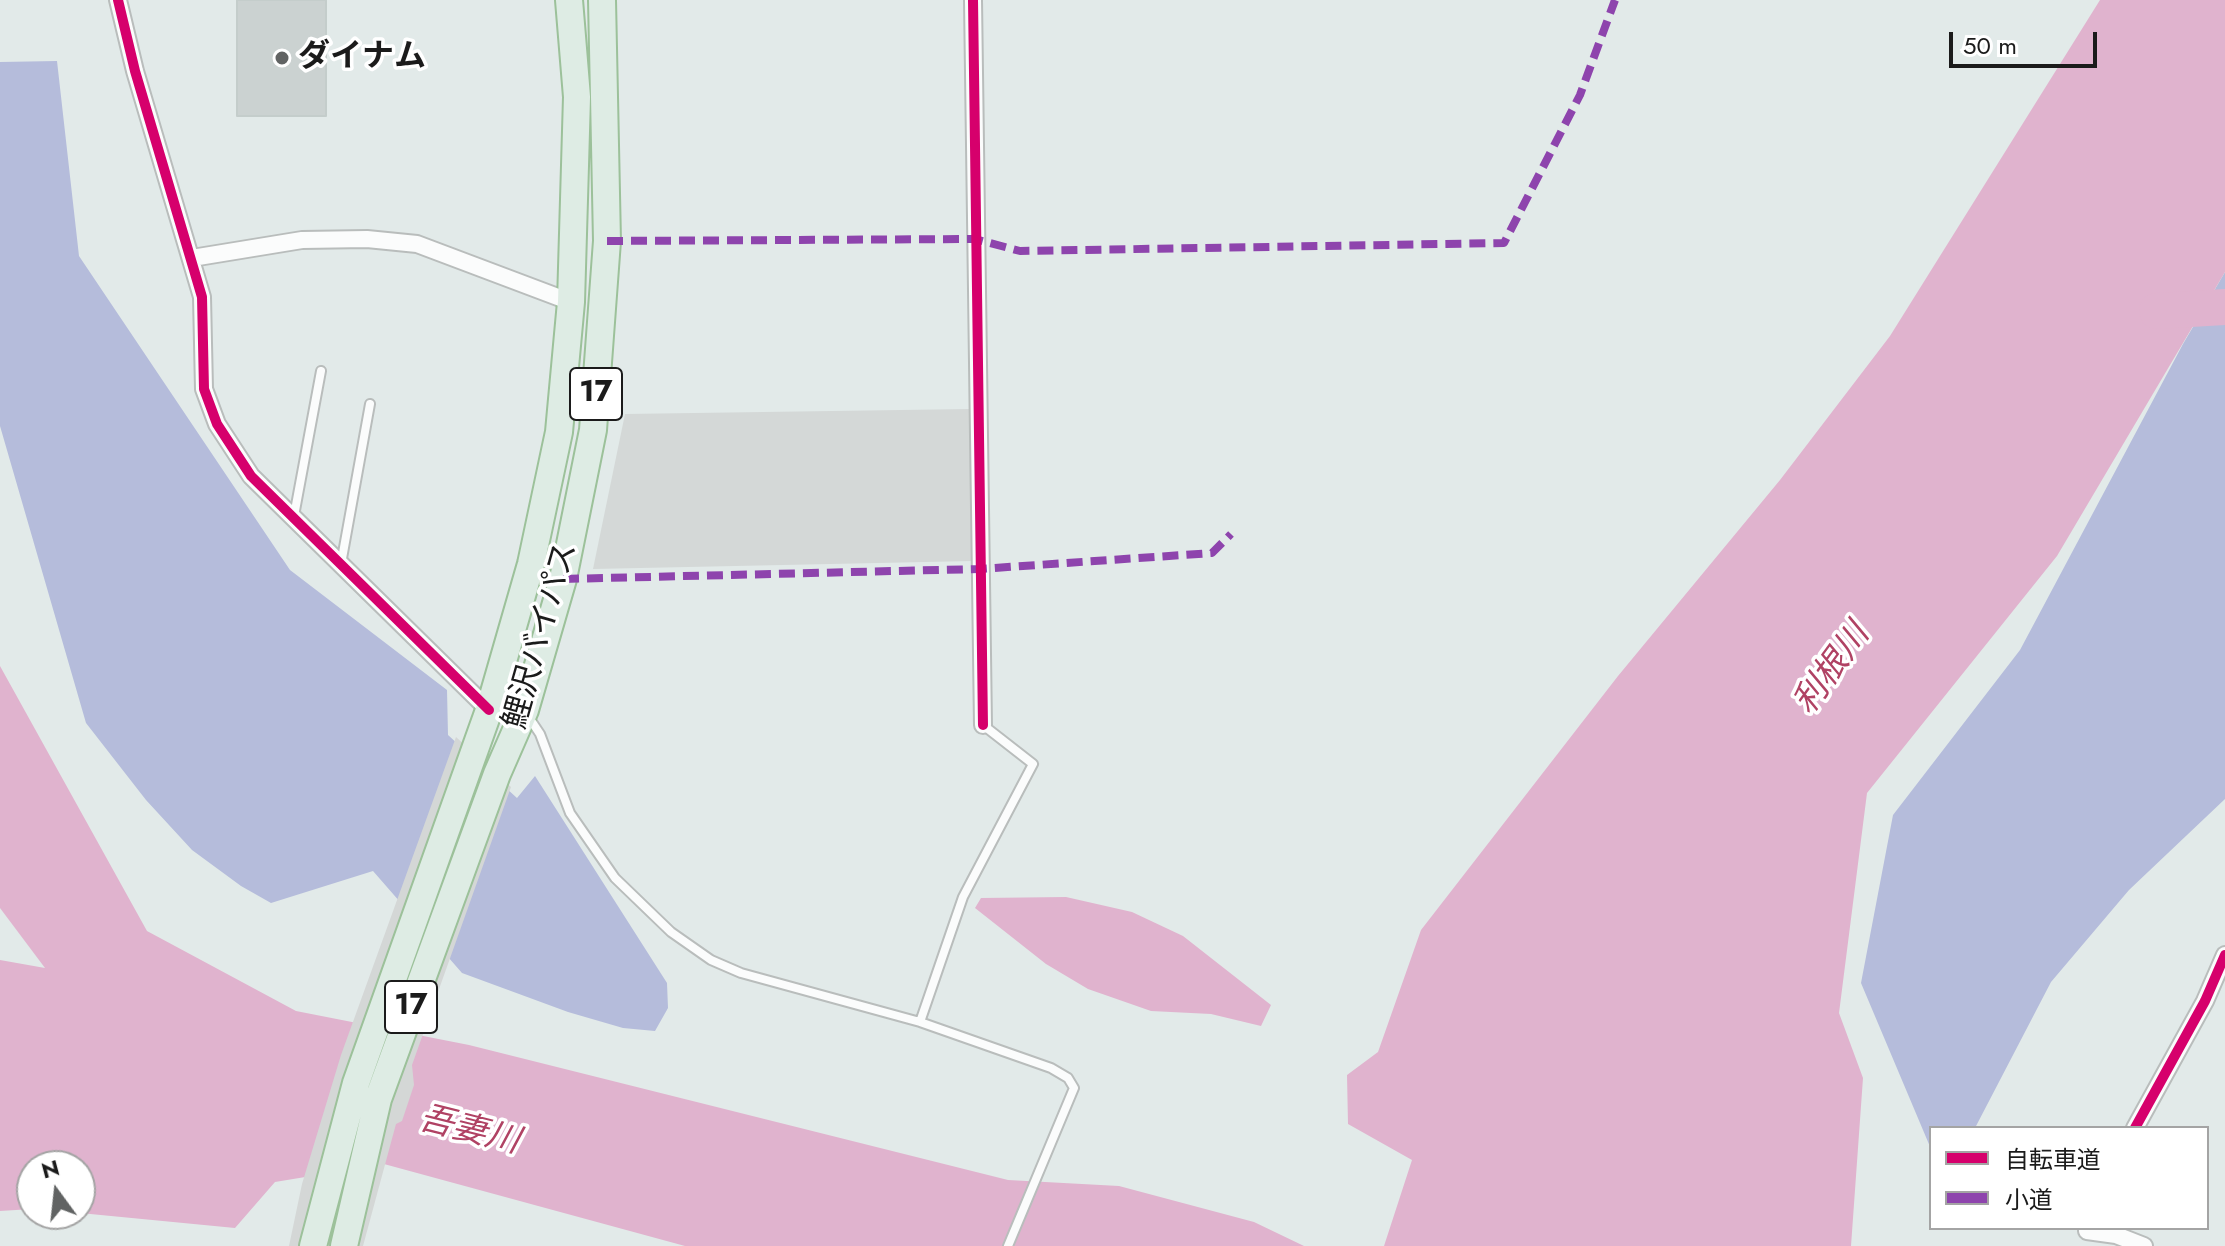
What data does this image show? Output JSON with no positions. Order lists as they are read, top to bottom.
{
  "streets": {
    "highway": ["17", "鯉沢バイパス"]
  },
  "water": ["利根川", "吾妻川"],
  "places": ["ダイナム"],
  "legend": ["自転車道", "小道"],
  "scale_bar": "50 m",
  "north": "top"
}
